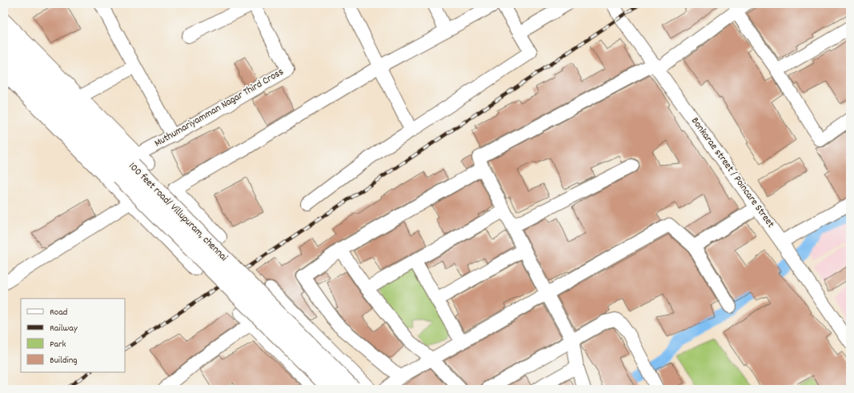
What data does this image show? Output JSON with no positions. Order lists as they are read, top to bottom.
{
  "streets": {
    "highway": ["100 feet road/ Villupuram, chennai"],
    "street": ["Muthumariyamman Nagar Third Cross", "Bonkarae street / Poincare Street"]
  },
  "crossings": [
    ["Muthumariyamman Nagar Third Cross", "100 feet road/ Villupuram, chennai"]
  ],
  "legend": [
    "Road",
    "Railway",
    "Park",
    "Building"
  ]
}
